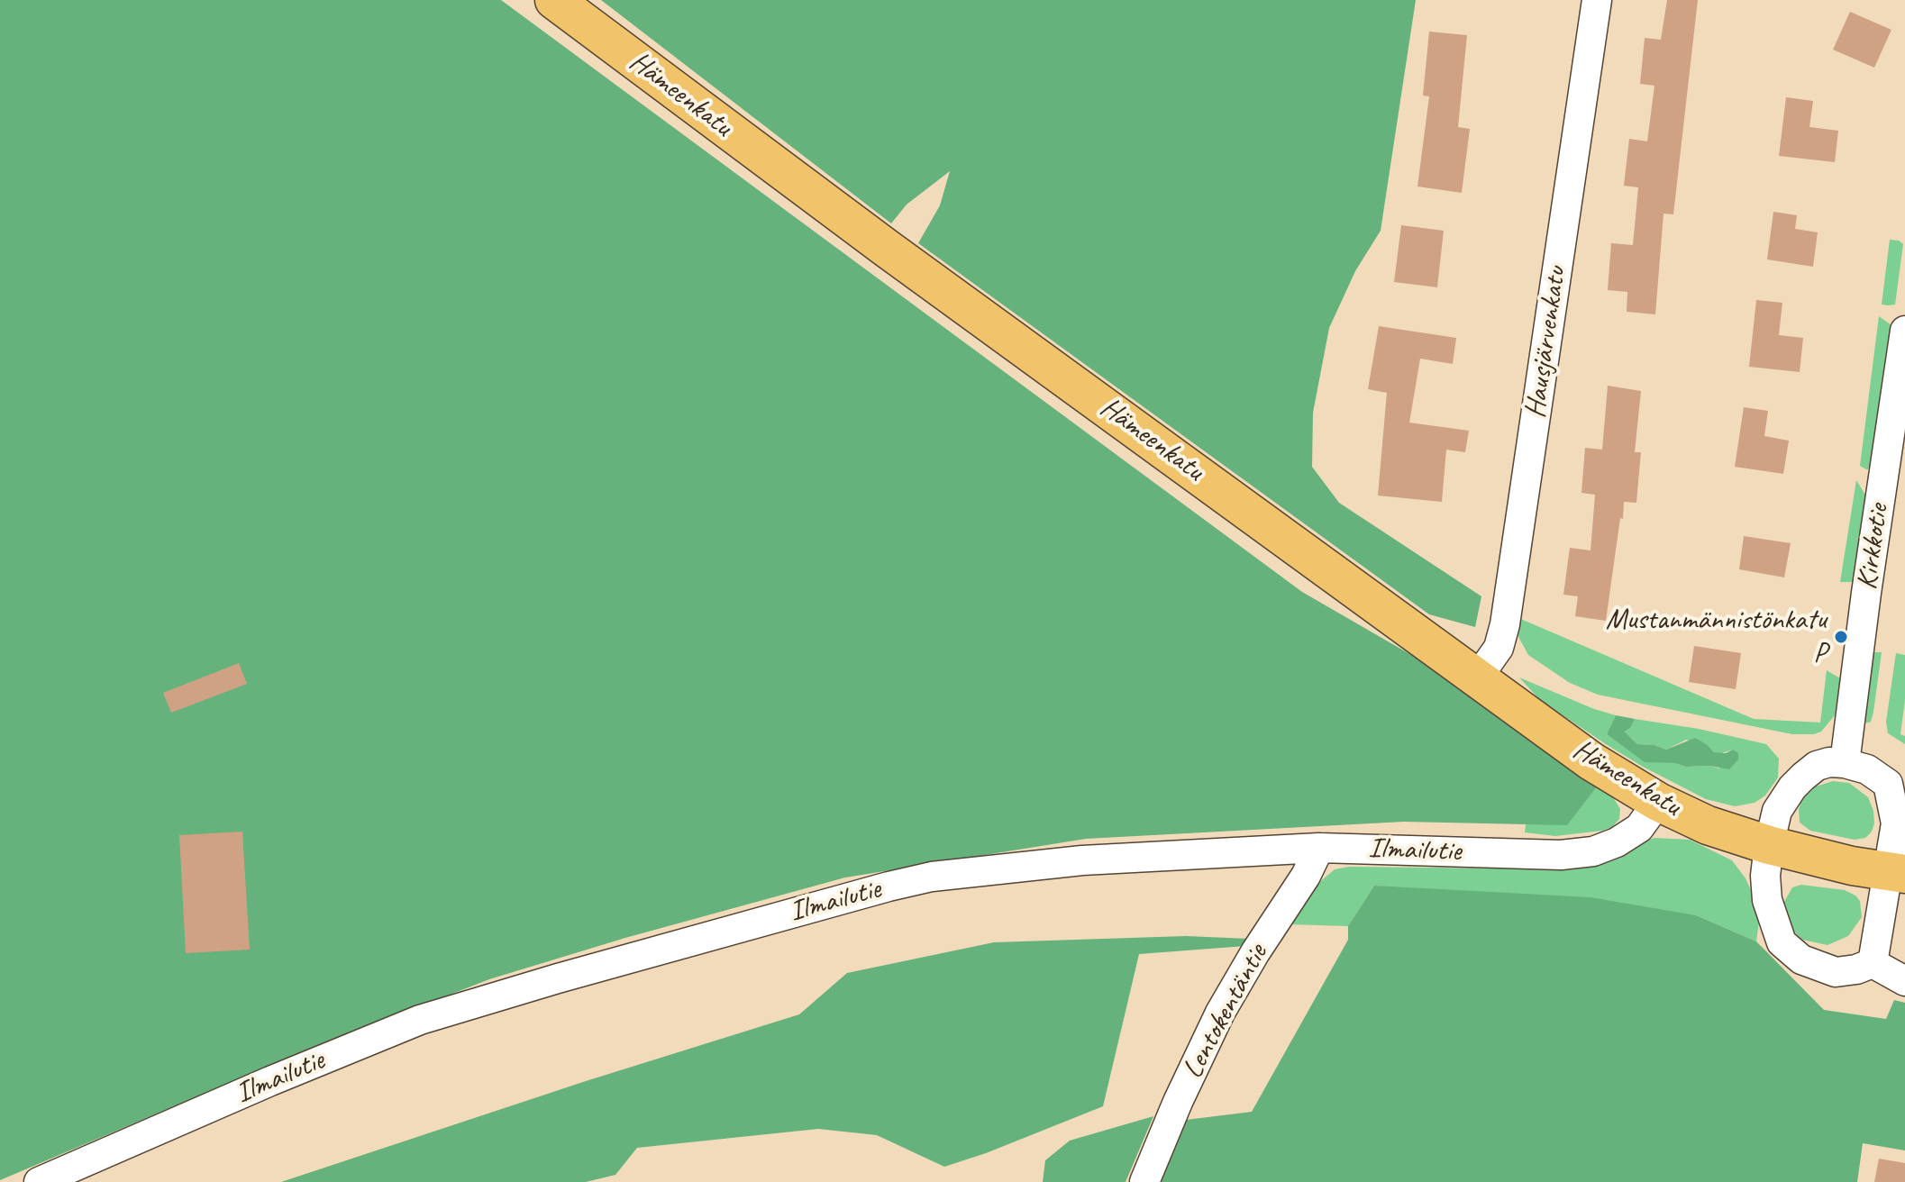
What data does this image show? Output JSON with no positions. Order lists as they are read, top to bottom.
{
  "streets": {
    "main road": ["Hämeenkatu"],
    "street": [
      "Hausjärvenkatu",
      "Kirkkotie",
      "Ilmailutie",
      "Lentokentäntie"
    ]
  },
  "crossings": [
    ["Hämeenkatu", "Hausjärvenkatu"],
    ["Hämeenkatu", "Ilmailutie"],
    ["Ilmailutie", "Lentokentäntie"]
  ],
  "places": ["Mustanmännistönkatu P"]
}
